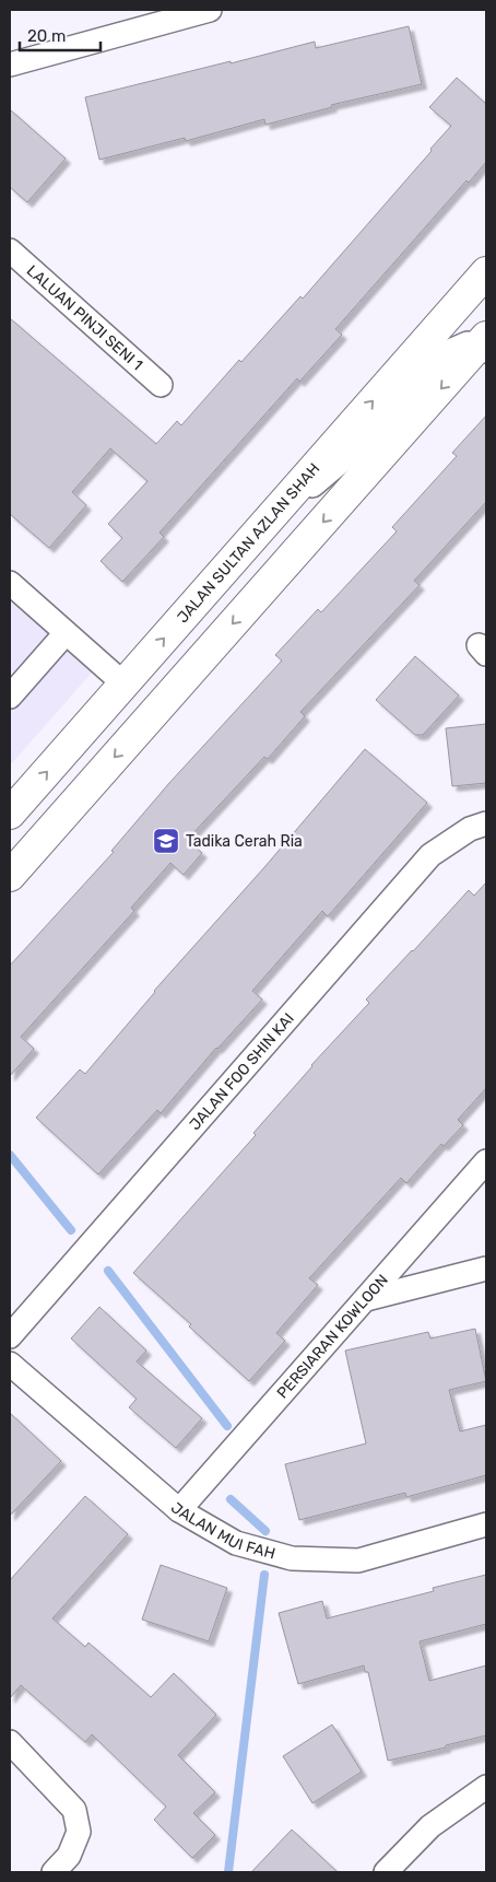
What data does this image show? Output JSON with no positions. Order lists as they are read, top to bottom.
{
  "streets": {
    "main road": ["JALAN SULTAN AZLAN SHAH"],
    "street": [
      "LALUAN PINJI SENI 1",
      "JALAN FOO SHIN KAI",
      "PERSIARAN KOWLOON",
      "JALAN MUI FAH"
    ]
  },
  "crossings": [
    ["PERSIARAN KOWLOON", "JALAN MUI FAH"]
  ],
  "places": {
    "school or university": ["Tadika Cerah Ria"]
  },
  "scale_bar": "20 m"
}
